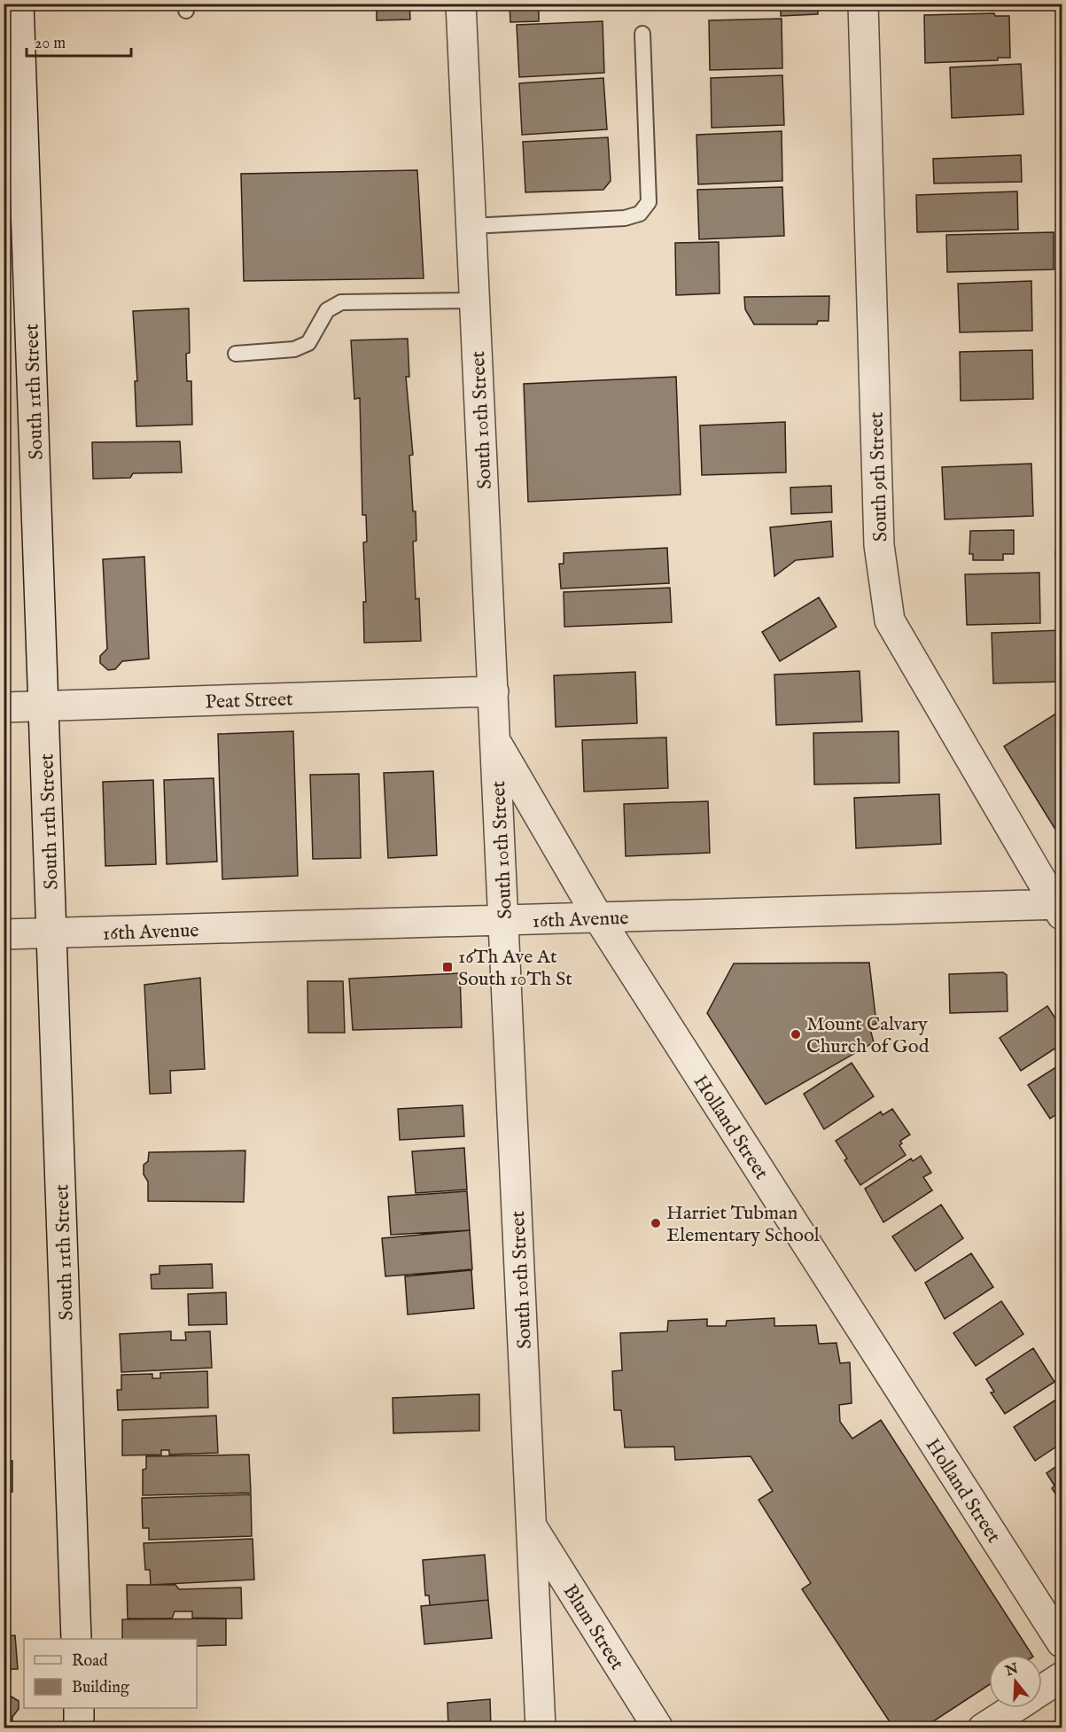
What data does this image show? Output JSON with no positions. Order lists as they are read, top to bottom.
{
  "streets": {
    "street": [
      "South 11th Street",
      "South 10th Street",
      "South 9th Street",
      "Peat Street",
      "16th Avenue",
      "Holland Street",
      "Blum Street"
    ]
  },
  "crossings": [
    ["South 11th Street", "Peat Street"],
    ["South 11th Street", "16th Avenue"],
    ["South 10th Street", "Peat Street"],
    ["South 10th Street", "16th Avenue"],
    ["South 10th Street", "Holland Street"],
    ["South 10th Street", "Blum Street"],
    ["South 9th Street", "16th Avenue"],
    ["16th Avenue", "Holland Street"]
  ],
  "places": {
    "transit": ["16Th Ave At South 10Th St"],
    "other": ["Mount Calvary Church of God", "Harriet Tubman Elementary School"]
  },
  "legend": ["Road", "Building"],
  "scale_bar": "20 m",
  "north": "top"
}
